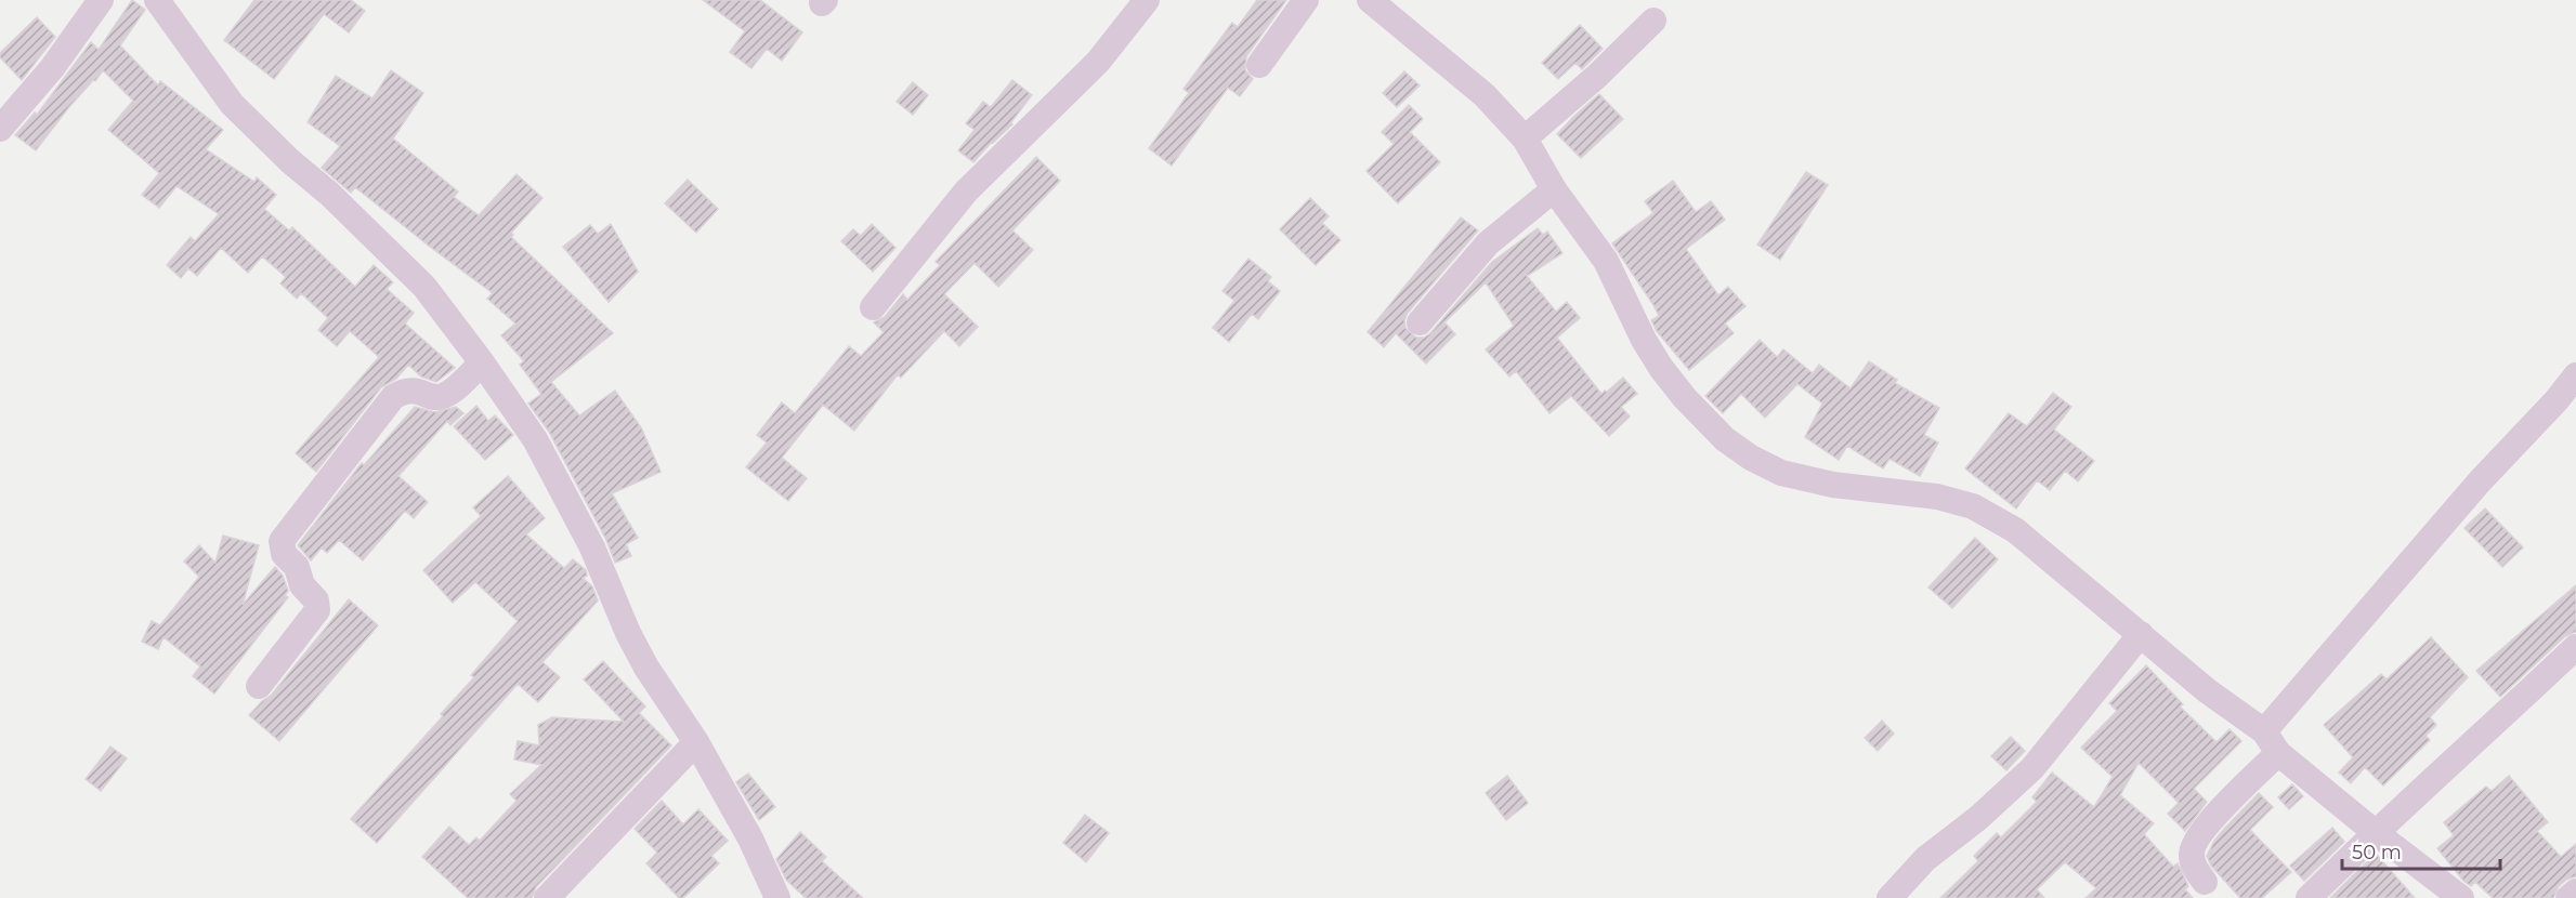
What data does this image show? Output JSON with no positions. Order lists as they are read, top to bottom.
{
  "scale_bar": "50 m"
}
